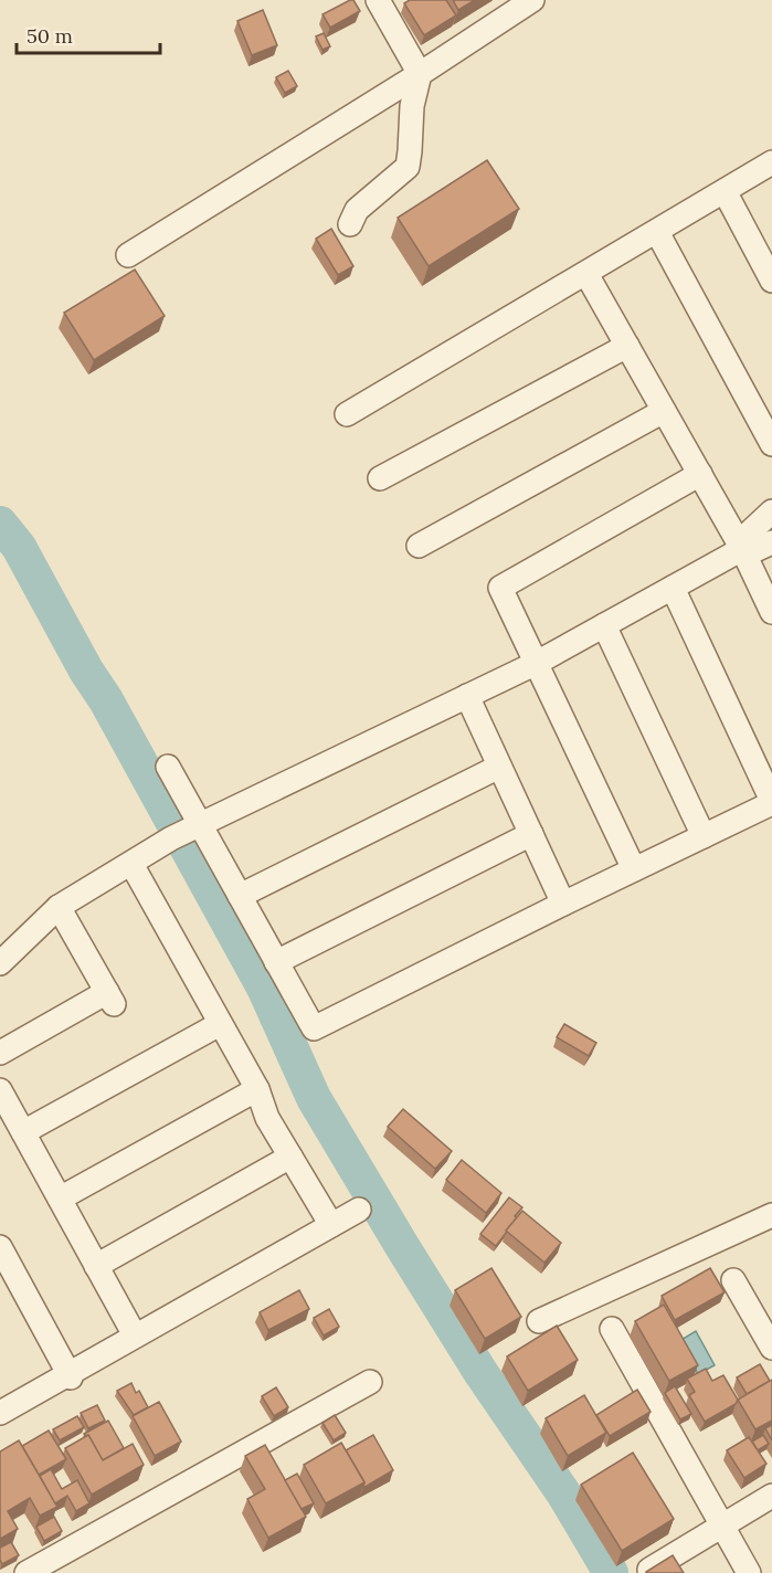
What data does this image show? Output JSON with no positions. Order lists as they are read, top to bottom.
{
  "scale_bar": "50 m"
}
